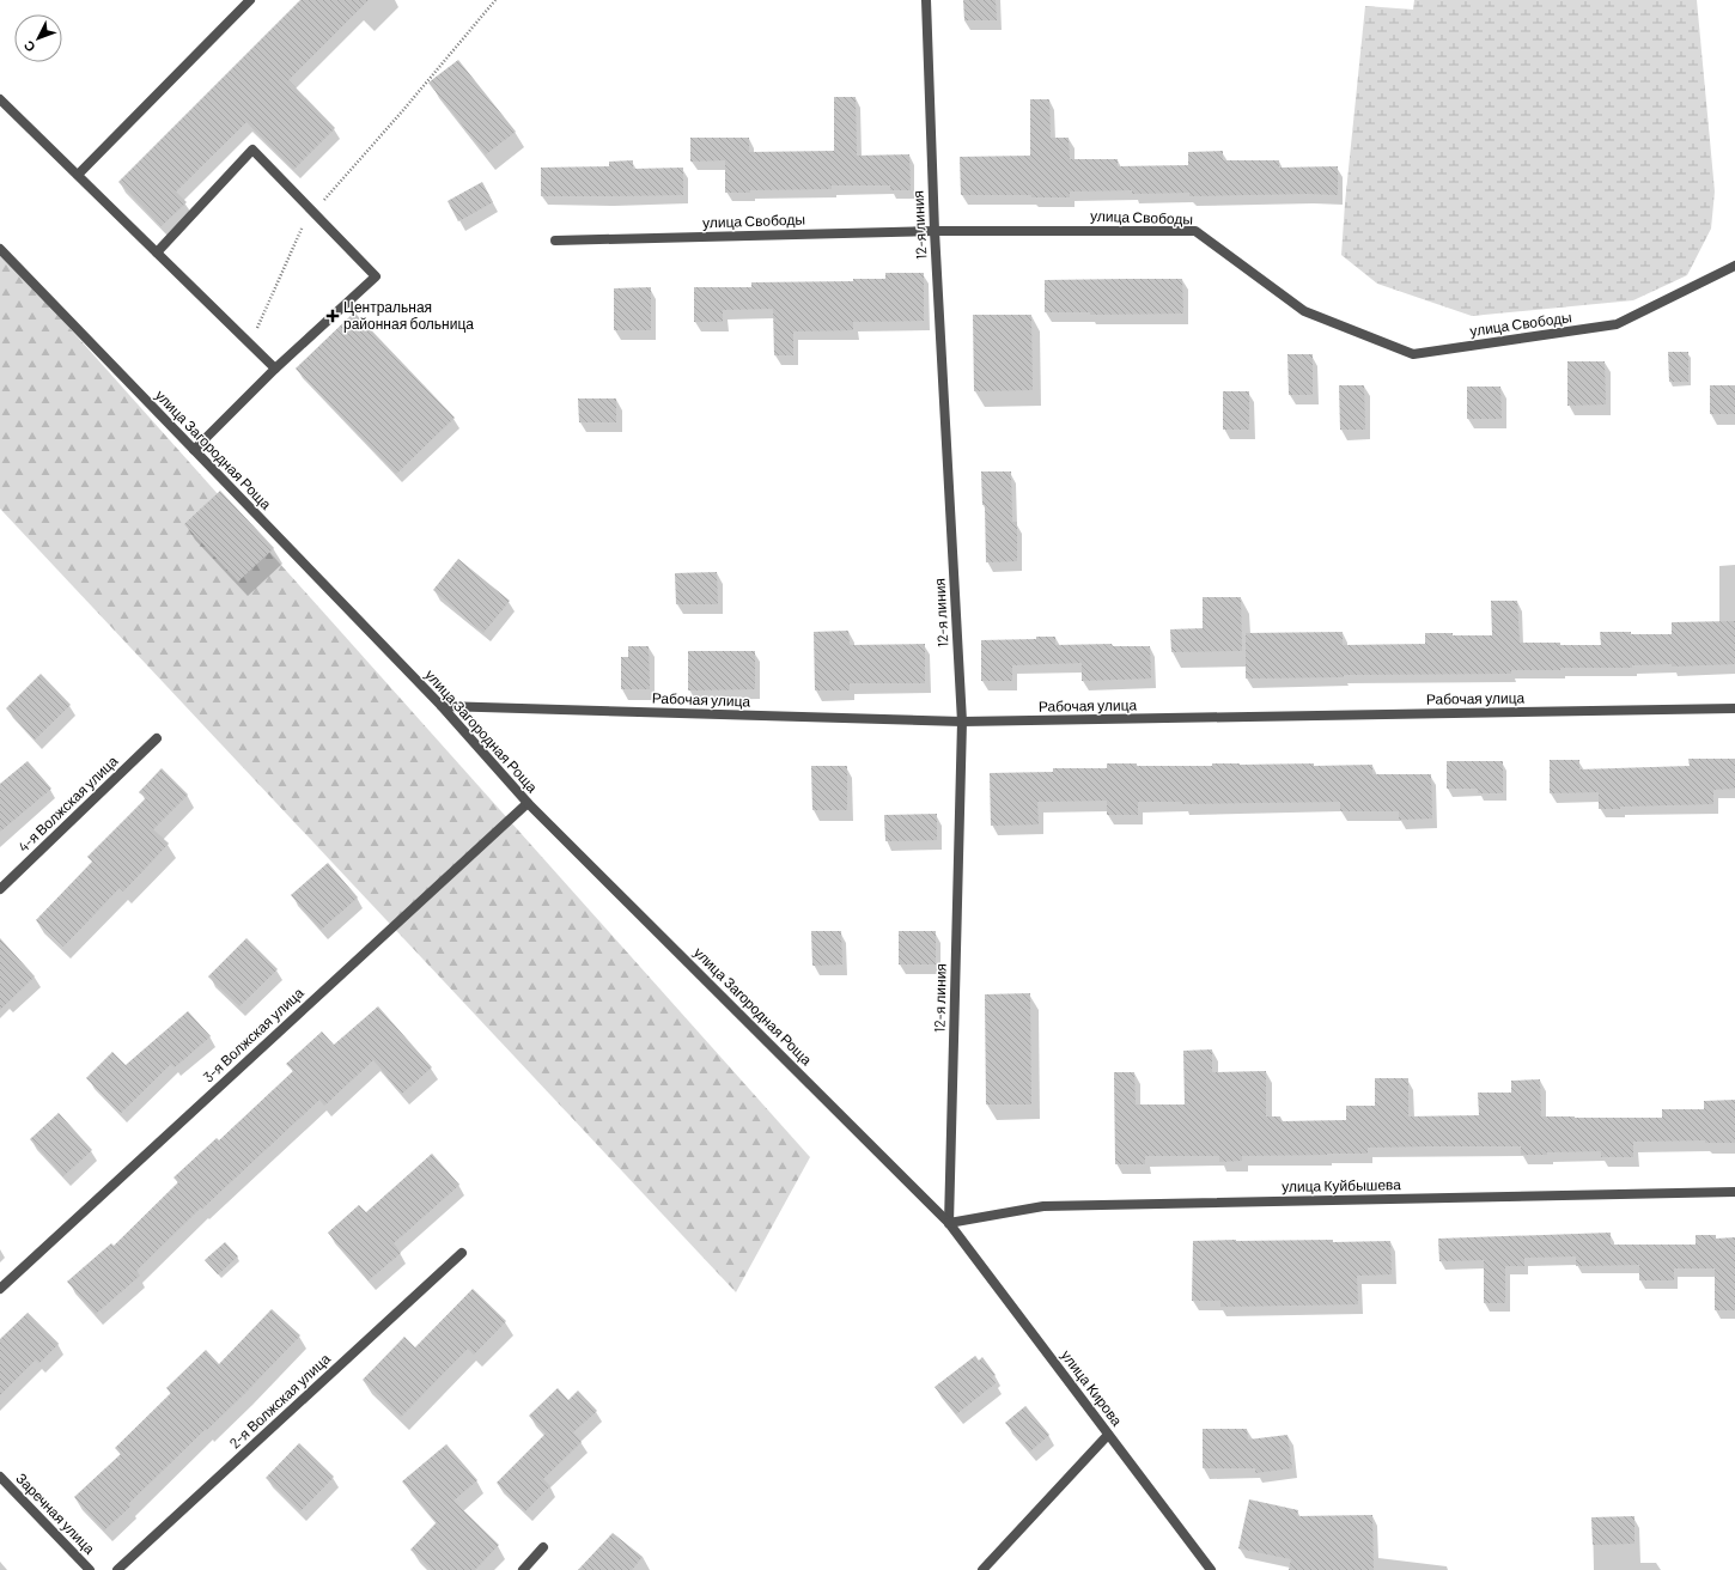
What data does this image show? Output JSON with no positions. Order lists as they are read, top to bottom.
{
  "streets": {
    "street": [
      "улица Свободы",
      "12-я линия",
      "улица Загородная Роща",
      "Рабочая улица",
      "4-я Волжская улица",
      "3-я Волжская улица",
      "улица Куйбышева",
      "улица Кирова",
      "2-я Волжская улица",
      "Заречная улица"
    ]
  },
  "crossings": [
    ["улица Свободы", "12-я линия"],
    ["12-я линия", "улица Загородная Роща"],
    ["12-я линия", "Рабочая улица"],
    ["12-я линия", "улица Куйбышева"],
    ["12-я линия", "улица Кирова"],
    ["улица Загородная Роща", "Рабочая улица"],
    ["улица Загородная Роща", "3-я Волжская улица"],
    ["улица Загородная Роща", "улица Куйбышева"],
    ["улица Загородная Роща", "улица Кирова"],
    ["улица Куйбышева", "улица Кирова"]
  ],
  "places": {
    "health": ["Центральная районная больница"]
  },
  "north": "bottom left"
}
